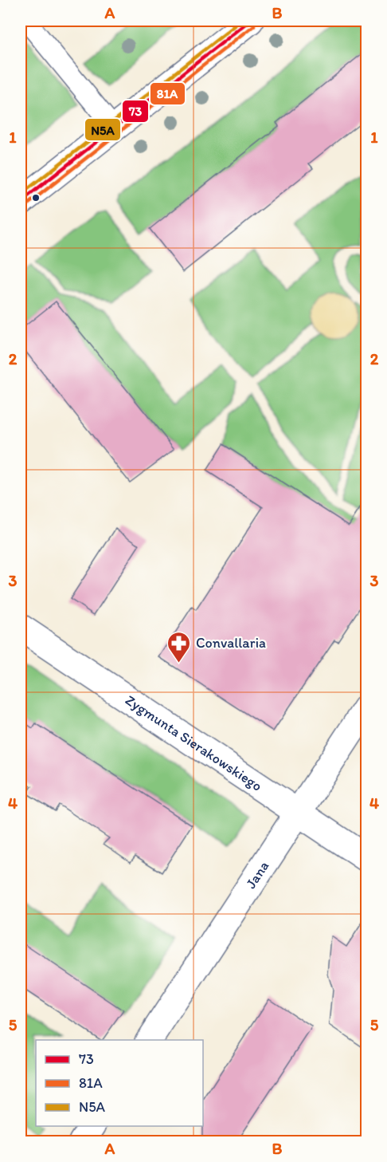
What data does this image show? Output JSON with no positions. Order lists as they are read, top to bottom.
{
  "streets": {
    "street": ["Zygmunta Sierakowskiego", "Jana"]
  },
  "crossings": [
    ["Zygmunta Sierakowskiego", "Jana"]
  ],
  "places": {
    "pharmacy": ["Convallaria"]
  },
  "lines": ["transit line 73", "transit line N5A", "transit line 81A"],
  "legend": ["73", "81A", "N5A"],
  "grid": {
    "columns": ["A", "B"],
    "rows": [
      "1",
      "2",
      "3",
      "4",
      "5"
    ]
  }
}
